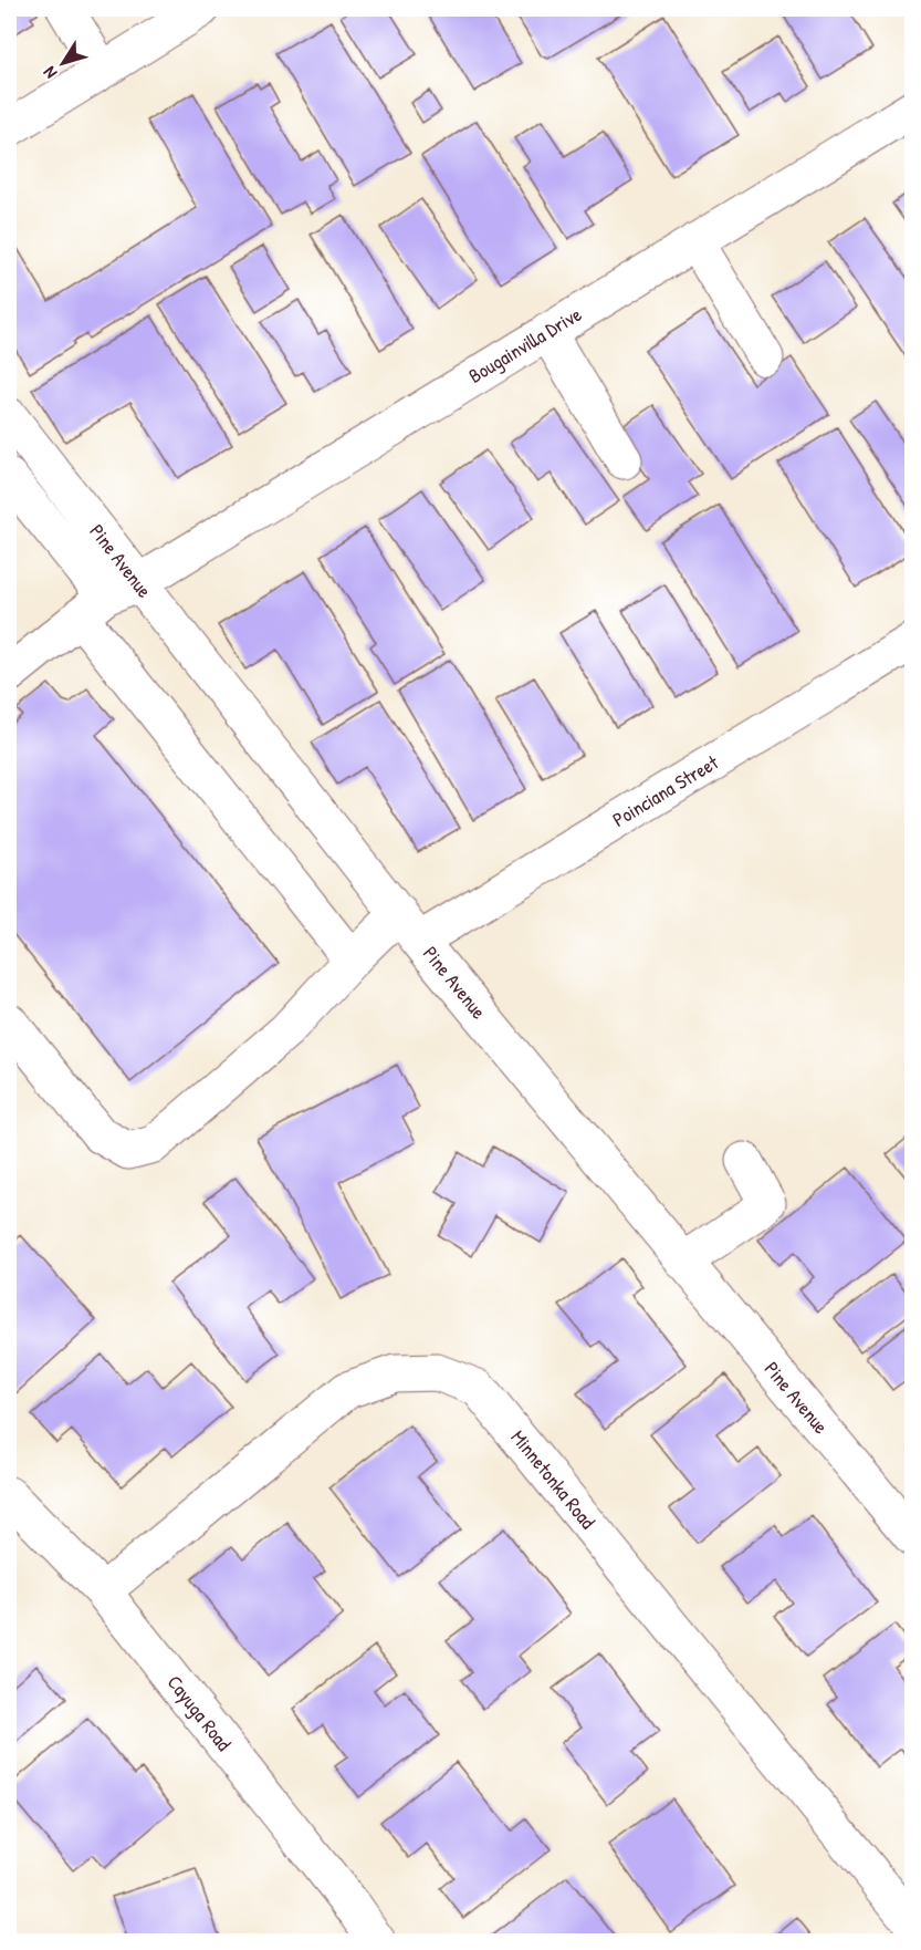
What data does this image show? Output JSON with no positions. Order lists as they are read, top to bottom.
{
  "streets": {
    "street": [
      "Bougainvilla Drive",
      "Pine Avenue",
      "Poinciana Street",
      "Minnetonka Road",
      "Cayuga Road"
    ]
  },
  "crossings": [
    ["Bougainvilla Drive", "Pine Avenue"],
    ["Pine Avenue", "Poinciana Street"],
    ["Minnetonka Road", "Cayuga Road"]
  ],
  "north": "bottom left"
}
